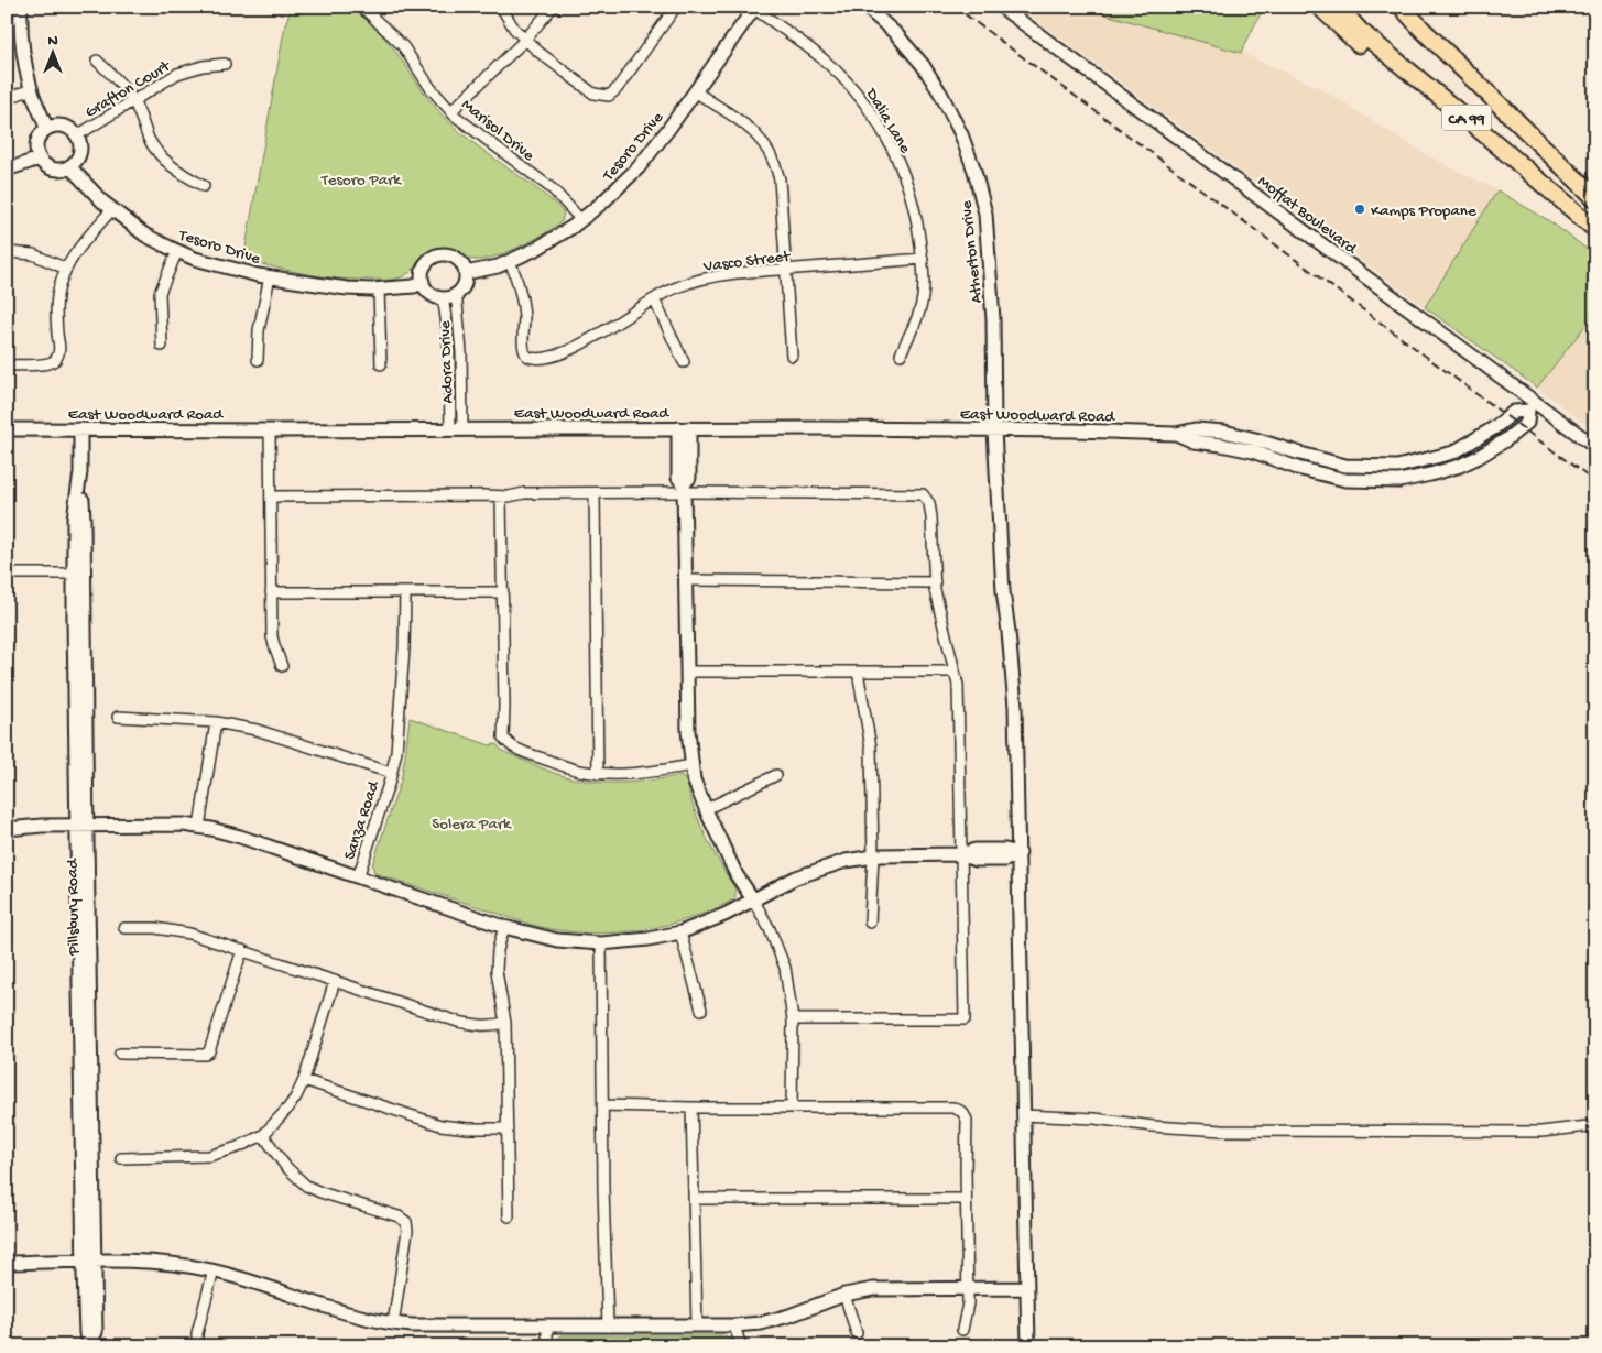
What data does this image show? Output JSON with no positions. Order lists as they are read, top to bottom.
{
  "streets": {
    "highway": ["CA 99"],
    "street": [
      "Grafton Court",
      "Dalia Lane",
      "Marisol Drive",
      "Tesoro Drive",
      "Moffat Boulevard",
      "Atherton Drive",
      "Vasco Street",
      "Adora Drive",
      "East Woodward Road",
      "Sanza Road",
      "Pillsbury Road"
    ]
  },
  "crossings": [
    ["Grafton Court", "Tesoro Drive"],
    ["Dalia Lane", "Tesoro Drive"],
    ["Dalia Lane", "Vasco Street"],
    ["Marisol Drive", "Tesoro Drive"],
    ["Tesoro Drive", "Vasco Street"],
    ["Tesoro Drive", "Adora Drive"],
    ["Moffat Boulevard", "East Woodward Road"],
    ["Atherton Drive", "East Woodward Road"],
    ["Adora Drive", "East Woodward Road"],
    ["East Woodward Road", "Pillsbury Road"]
  ],
  "parks": ["Tesoro Park", "Solera Park"],
  "places": ["Kamps Propane"],
  "north": "top"
}
